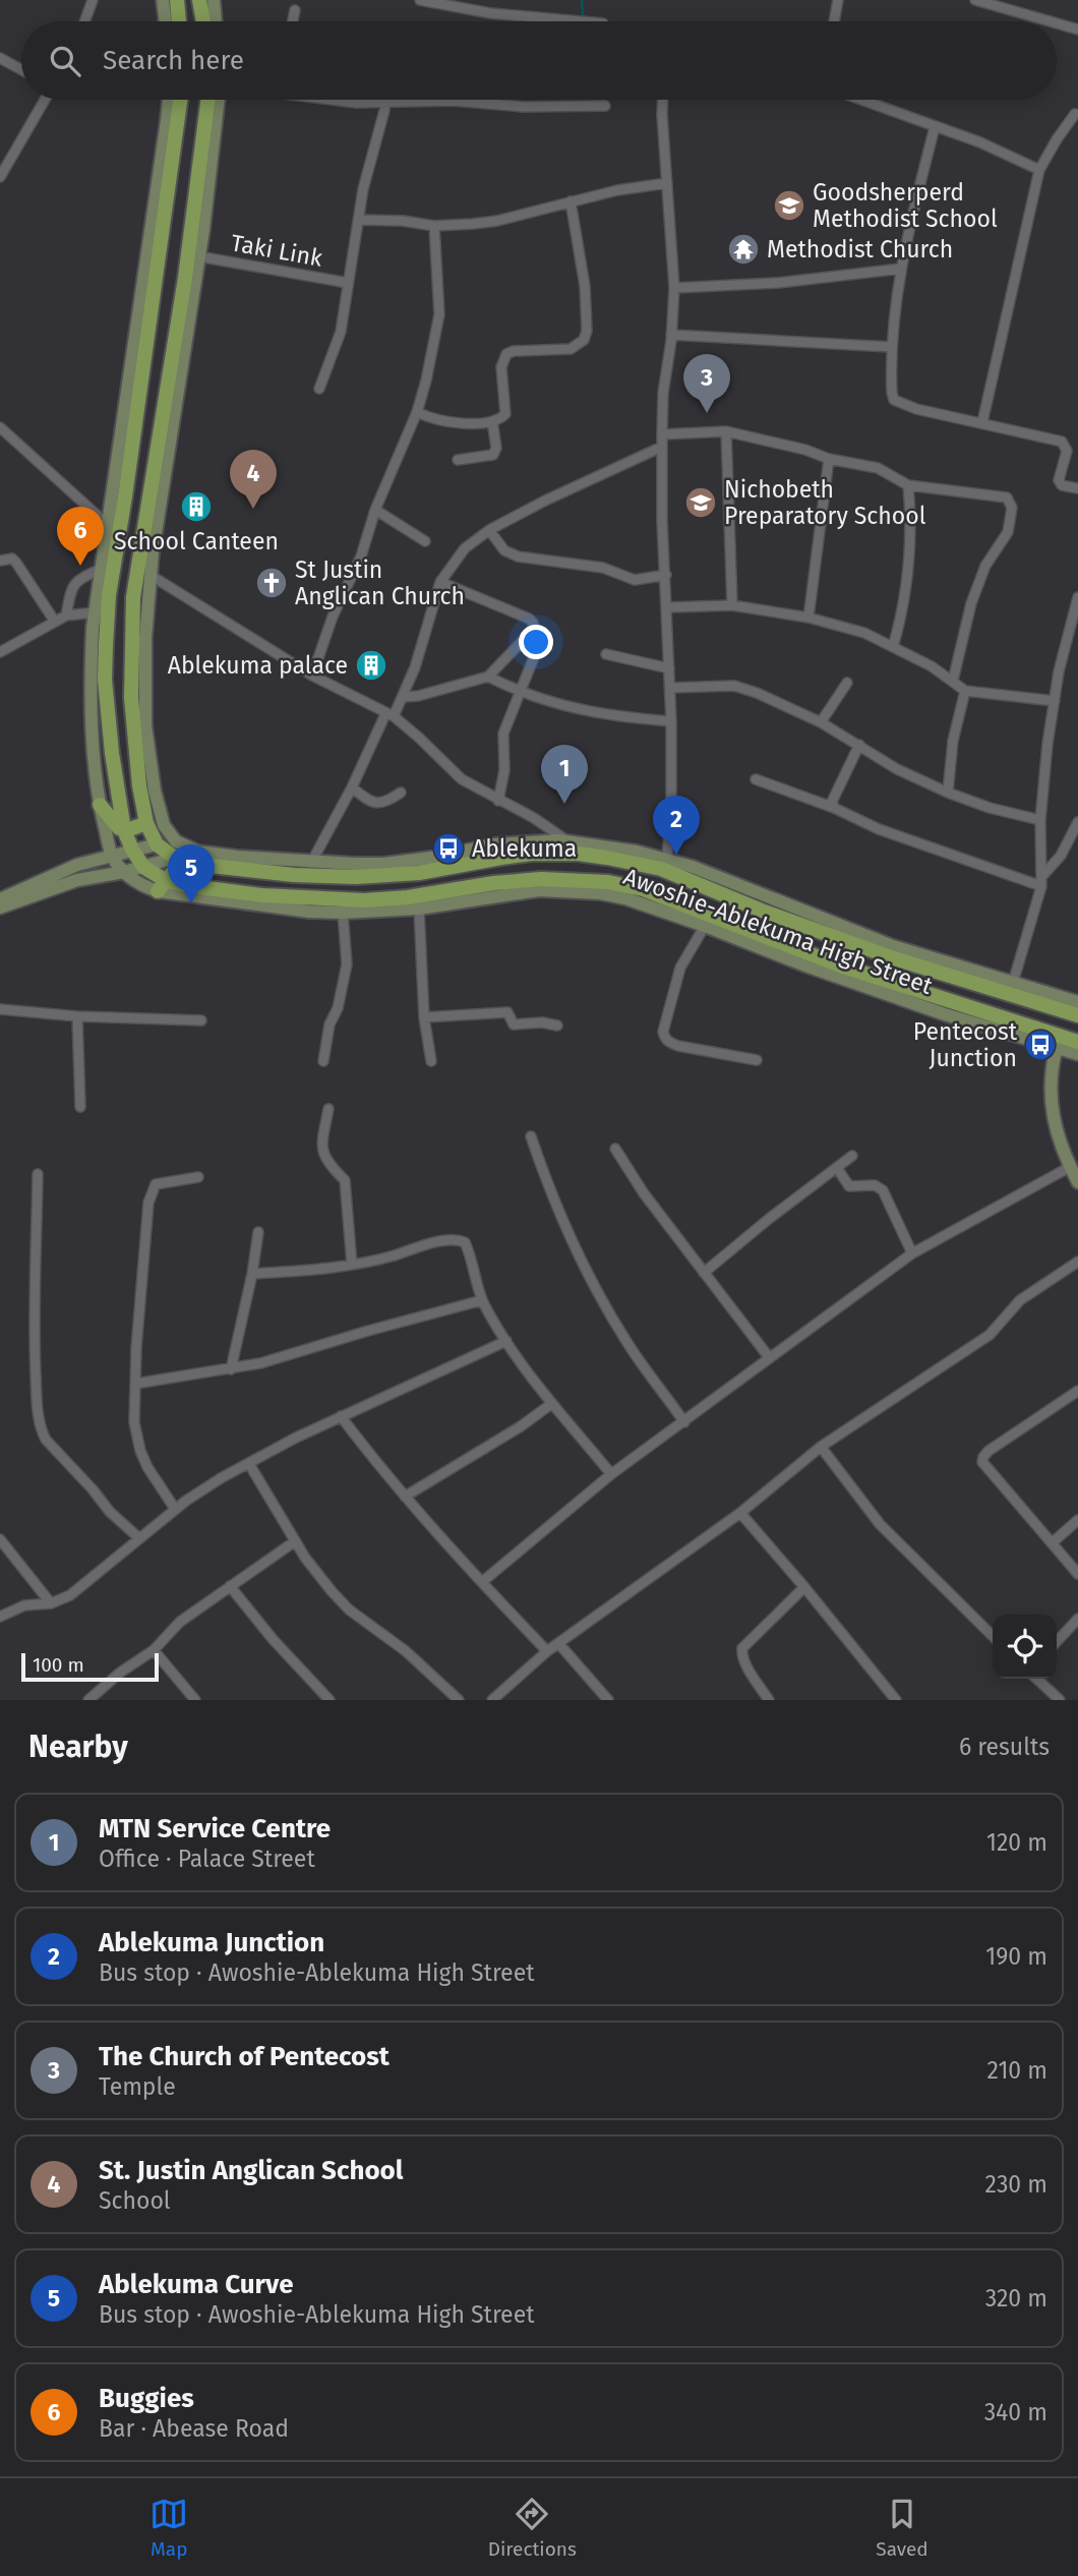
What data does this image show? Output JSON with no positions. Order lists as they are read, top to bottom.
{
  "streets": {
    "main road": ["Awoshie-Ablekuma High Street"],
    "street": ["Taki Link"]
  },
  "places": {
    "school or university": ["Goodsherperd Methodist School", "Nichobeth Preparatory School"],
    "temple": ["Methodist Church"],
    "building": ["School Canteen", "Ablekuma palace"],
    "church": ["St Justin Anglican Church"],
    "bus stop": ["Ablekuma", "Pentecost Junction"]
  },
  "scale_bar": "100 m",
  "page": {
    "search": "Search here",
    "pins": [
      "3",
      "4",
      "6",
      "1",
      "2",
      "5"
    ],
    "scale": "100 m",
    "heading": ["Nearby", "6 results"],
    "list": [
      {
        "mark": "1",
        "name": "MTN Service Centre",
        "note": "Office · Palace Street",
        "value": "120 m"
      },
      {
        "mark": "2",
        "name": "Ablekuma Junction",
        "note": "Bus stop · Awoshie-Ablekuma High Street",
        "value": "190 m"
      },
      {
        "mark": "3",
        "name": "The Church of Pentecost",
        "note": "Temple",
        "value": "210 m"
      },
      {
        "mark": "4",
        "name": "St. Justin Anglican School",
        "note": "School",
        "value": "230 m"
      },
      {
        "mark": "5",
        "name": "Ablekuma Curve",
        "note": "Bus stop · Awoshie-Ablekuma High Street",
        "value": "320 m"
      },
      {
        "mark": "6",
        "name": "Buggies",
        "note": "Bar · Abease Road",
        "value": "340 m"
      }
    ],
    "nav": ["Map", "Directions", "Saved"]
  }
}
